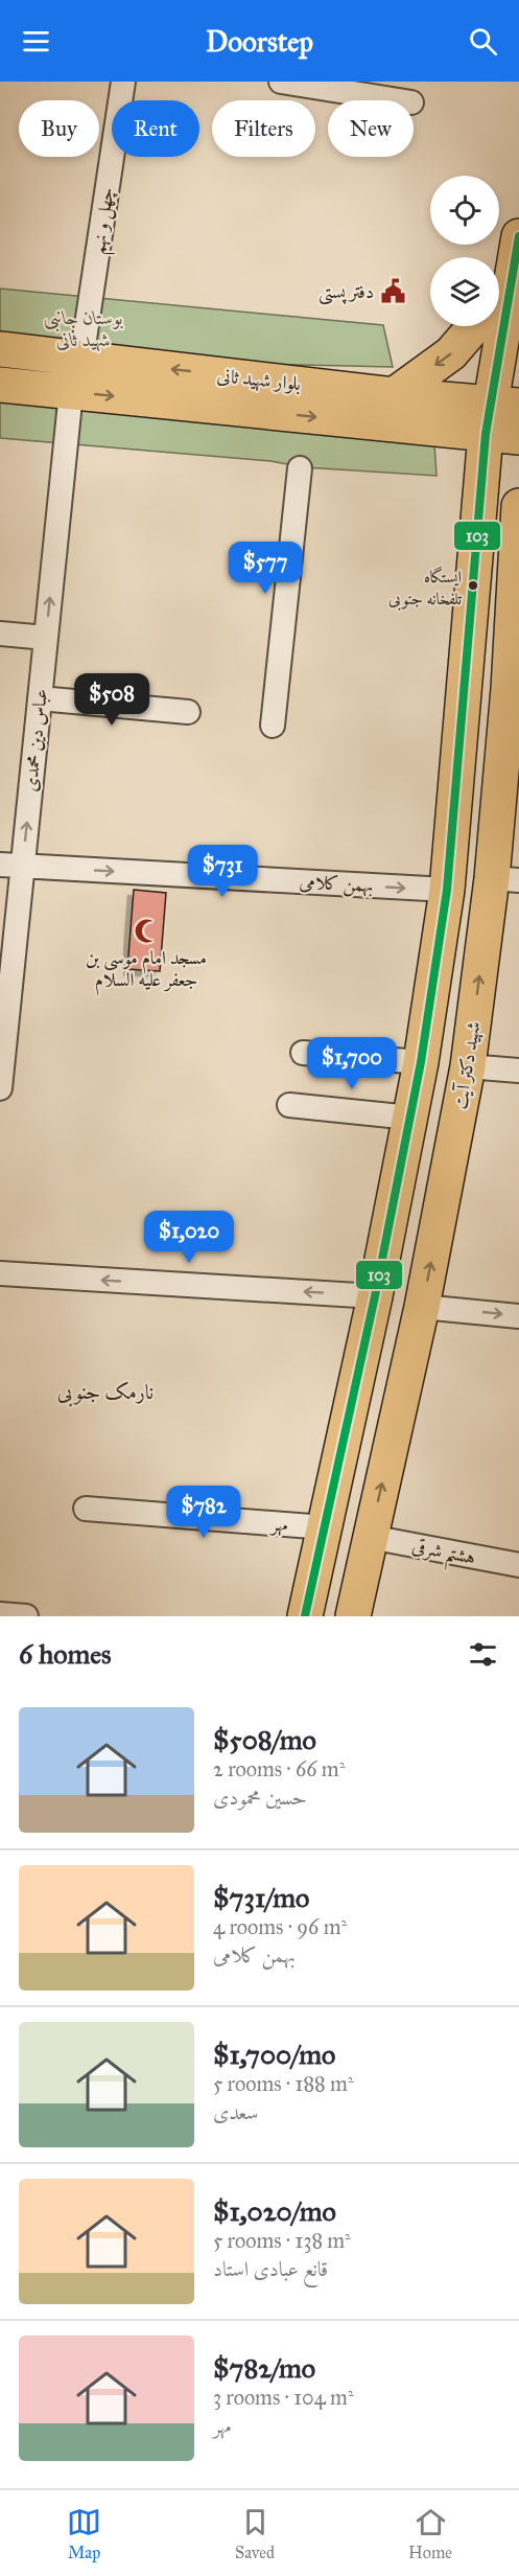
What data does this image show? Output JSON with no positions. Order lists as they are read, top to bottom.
{
  "streets": {
    "main road": ["بلوار شهید ثانی", "شهید دکتر آیت"],
    "street": [
      "چهل و نهم",
      "عباس دین محمدی",
      "بهمن کلامی",
      "مهر",
      "هشتم شرقی"
    ]
  },
  "crossings": [
    ["چهل و نهم", "بلوار شهید ثانی"],
    ["بلوار شهید ثانی", "عباس دین محمدی"],
    ["عباس دین محمدی", "بهمن کلامی"],
    ["شهید دکتر آیت", "هشتم شرقی"]
  ],
  "one_way": ["عباس دین محمدی"],
  "districts": ["نارمک جنوبی"],
  "parks": ["بوستان جانبی شهید ثانی"],
  "places": {
    "public building": ["دفتر پستی"],
    "other": ["ایستگاه تلفخانه جنوبی"],
    "mosque": ["مسجد امام موسی بن جعفر علیه السلام"]
  },
  "lines": ["transit line 103"],
  "page": {
    "header": "Doorstep",
    "chip": [
      "Buy",
      "Rent",
      "Filters",
      "New"
    ],
    "price": [
      "$577",
      "$508",
      "$731",
      "$1,700",
      "$1,020",
      "$782"
    ],
    "heading": "6 homes",
    "list": [
      {
        "name": "$508/mo",
        "note": "2 rooms · 66 m² · حسین محمودی"
      },
      {
        "name": "$731/mo",
        "note": "4 rooms · 96 m² · بهمن کلامی"
      },
      {
        "name": "$1,700/mo",
        "note": "5 rooms · 188 m² · سعدی"
      },
      {
        "name": "$1,020/mo",
        "note": "5 rooms · 138 m² · قانع عبادی استاد"
      },
      {
        "name": "$782/mo",
        "note": "3 rooms · 104 m² · مهر"
      }
    ],
    "tabs": ["Map", "Saved", "Home"]
  }
}
